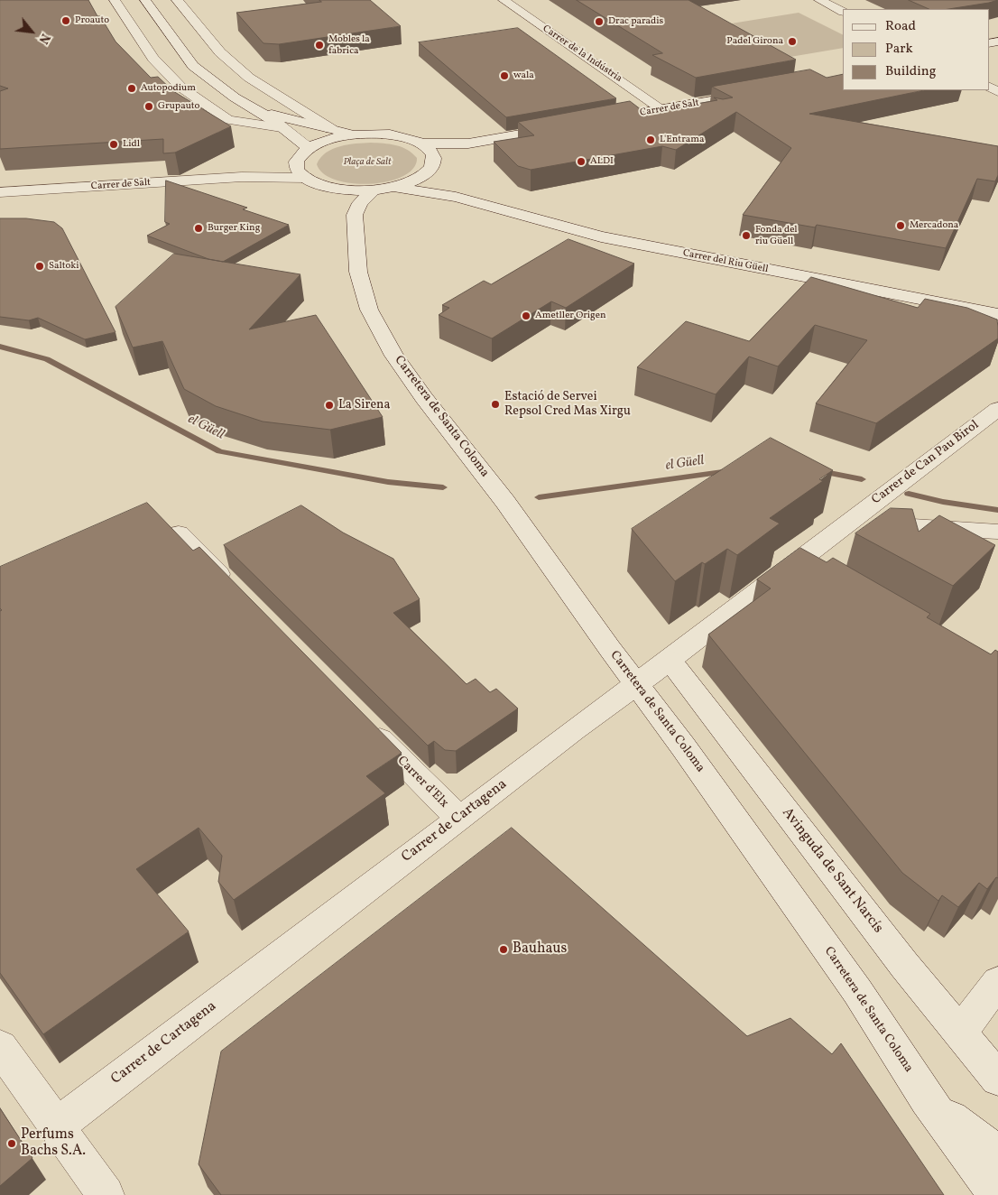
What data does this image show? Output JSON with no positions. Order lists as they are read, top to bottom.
{
  "streets": {
    "street": [
      "Carrer de la Indústria",
      "Carrer de Salt",
      "Carrer del Riu Güell",
      "Carretera de Santa Coloma",
      "Carrer de Can Pau Birol",
      "Carrer d'Elx",
      "Carrer de Cartagena",
      "Avinguda de Sant Narcís"
    ]
  },
  "crossings": [
    ["Carrer de la Indústria", "Carrer de Salt"],
    ["Carretera de Santa Coloma", "Carrer de Cartagena"],
    ["Carrer de Can Pau Birol", "Carrer de Cartagena"],
    ["Carrer d'Elx", "Carrer de Cartagena"],
    ["Carrer de Cartagena", "Avinguda de Sant Narcís"]
  ],
  "water": ["el Güell"],
  "parks": ["Plaça de Salt"],
  "places": [
    "Proauto",
    "Drac paradis",
    "Padel Girona",
    "Mobles la fabrica",
    "wala",
    "Autopodium",
    "Grupauto",
    "L'Entrama",
    "Lidl",
    "ALDI",
    "Mercadona",
    "Burger King",
    "Fonda del riu Güell",
    "Saltoki",
    "Ametller Origen",
    "Estació de Servei Repsol Cred Mas Xirgu",
    "La Sirena",
    "Bauhaus",
    "Perfums Bachs S.A."
  ],
  "legend": ["Road", "Park", "Building"],
  "north": "bottom right"
}
